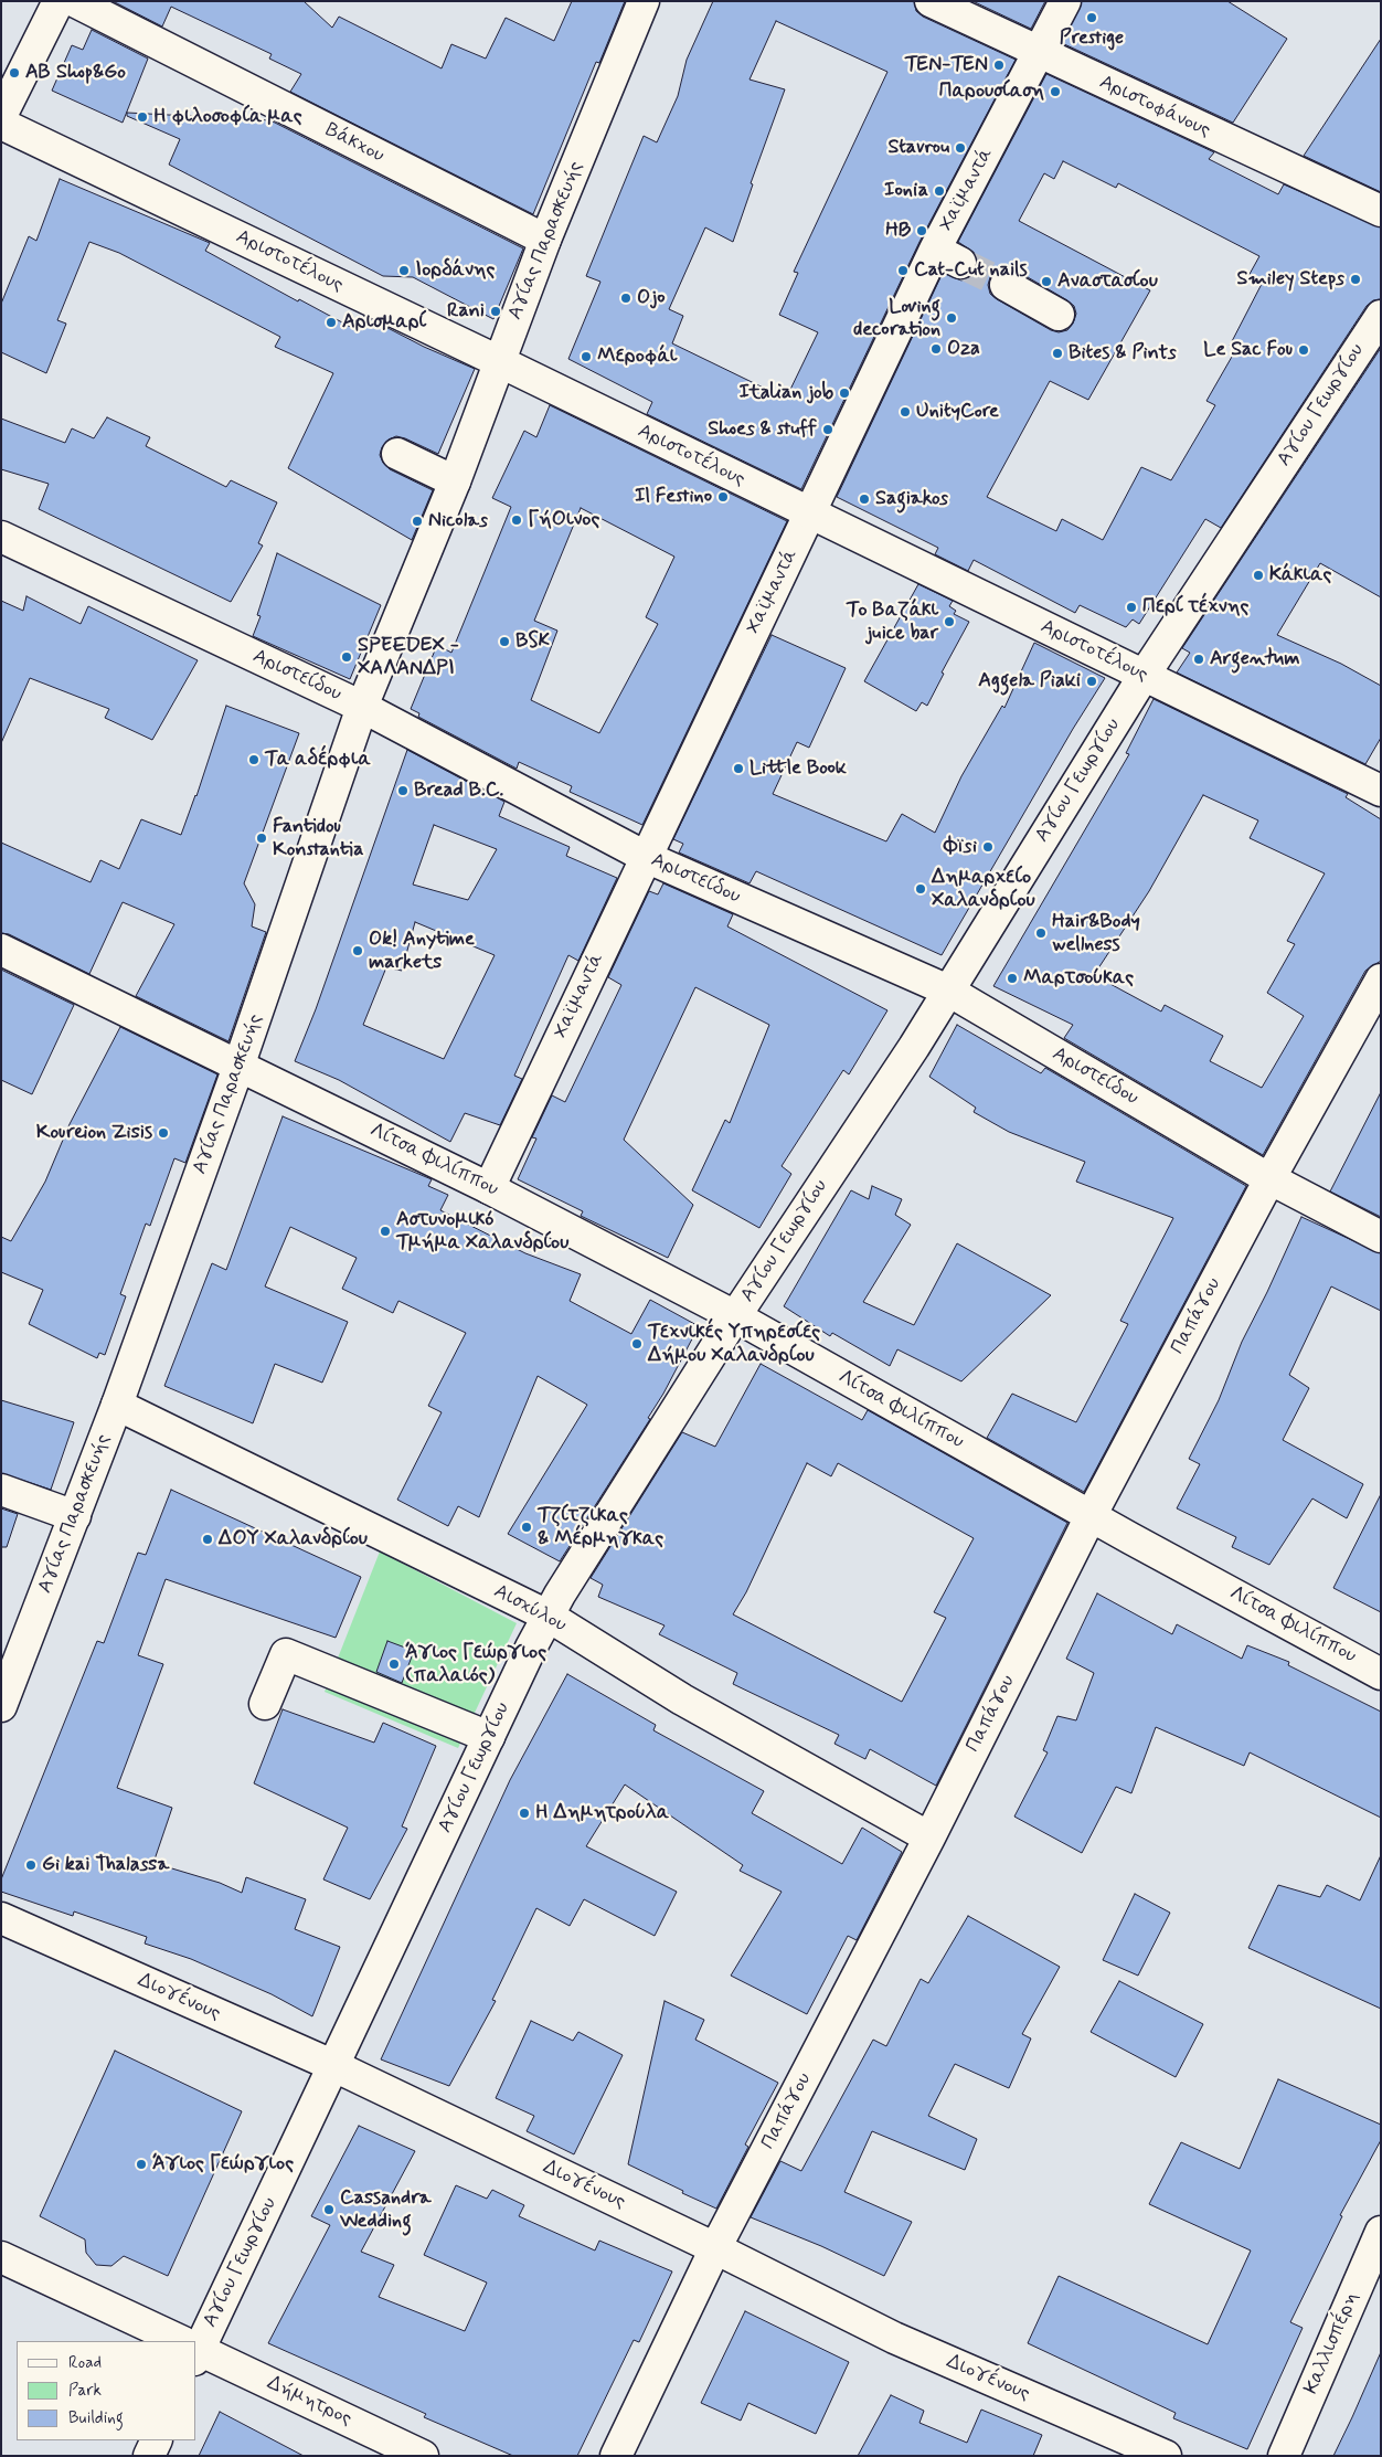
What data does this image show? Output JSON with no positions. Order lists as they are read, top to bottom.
{
  "streets": {
    "street": [
      "Αριστοφάνους",
      "Βάκχου",
      "Χαϊμαντά",
      "Αγίας Παρασκευής",
      "Αριστοτέλους",
      "Αγίου Γεωργίου",
      "Αριστείδου",
      "Λίτσα Φιλίππου",
      "Παπάγου",
      "Αισχύλου",
      "Διογένους",
      "Καλλισπέρη",
      "Δήμητρος"
    ]
  },
  "crossings": [
    ["Αριστοφάνους", "Χαϊμαντά"],
    ["Βάκχου", "Αγίας Παρασκευής"],
    ["Χαϊμαντά", "Αριστοτέλους"],
    ["Χαϊμαντά", "Αριστείδου"],
    ["Χαϊμαντά", "Λίτσα Φιλίππου"],
    ["Αγίας Παρασκευής", "Αριστοτέλους"],
    ["Αγίας Παρασκευής", "Αριστείδου"],
    ["Αγίας Παρασκευής", "Λίτσα Φιλίππου"],
    ["Αγίας Παρασκευής", "Αισχύλου"],
    ["Αριστοτέλους", "Αγίου Γεωργίου"],
    ["Αγίου Γεωργίου", "Αριστείδου"],
    ["Αγίου Γεωργίου", "Λίτσα Φιλίππου"],
    ["Αγίου Γεωργίου", "Αισχύλου"],
    ["Αγίου Γεωργίου", "Διογένους"],
    ["Αριστείδου", "Παπάγου"],
    ["Λίτσα Φιλίππου", "Παπάγου"],
    ["Παπάγου", "Αισχύλου"],
    ["Παπάγου", "Διογένους"]
  ],
  "places": [
    "Prestige",
    "ΤΕΝ-ΤΕΝ",
    "ΑΒ Shop&Go",
    "Παρουσίαση",
    "Η φιλοσοφία μας",
    "Stavrou",
    "Ionia",
    "HB",
    "Ιορδάνης",
    "Cat-Cut nails",
    "Smiley Steps",
    "Αναστασίου",
    "Ojo",
    "Rani",
    "Loving decoration",
    "Αρισμαρί",
    "Oza",
    "Le Sac Fou",
    "Bites & Pints",
    "Μεροφάι",
    "Italian job",
    "UnityCore",
    "Shoes & stuff",
    "Il Festino",
    "Sagiakos",
    "ΓήΟινος",
    "Nicolas",
    "Κάκιας",
    "Περί τέχνης",
    "Το Βαζάκι juice bar",
    "BSK",
    "SPEEDEX - ΧΑΛΑΝΔΡΙ",
    "Argentum",
    "Aggela Piaki",
    "Τα αδέρφια",
    "Little Book",
    "Bread B.C.",
    "Fantidou Konstantia",
    "Φïsi",
    "Δημαρχείο Χαλανδρίου",
    "Hair&Body wellness",
    "Ok! Anytime markets",
    "Μαρτσούκας",
    "Koureion Zisis",
    "Αστυνομικό Τμήμα Χαλανδρίου",
    "Τεχνικές Υπηρεσίες Δήμου Χαλανδρίου",
    "Τζίτζικας & Μέρμηγκας",
    "ΔΟΥ Χαλανδρίου",
    "Άγιος Γεώργιος (παλαιός)",
    "Η Δημητρούλα",
    "Gi kai Thalassa",
    "Άγιος Γεώργιος",
    "Cassandra Wedding"
  ],
  "legend": ["Road", "Park", "Building"]
}
